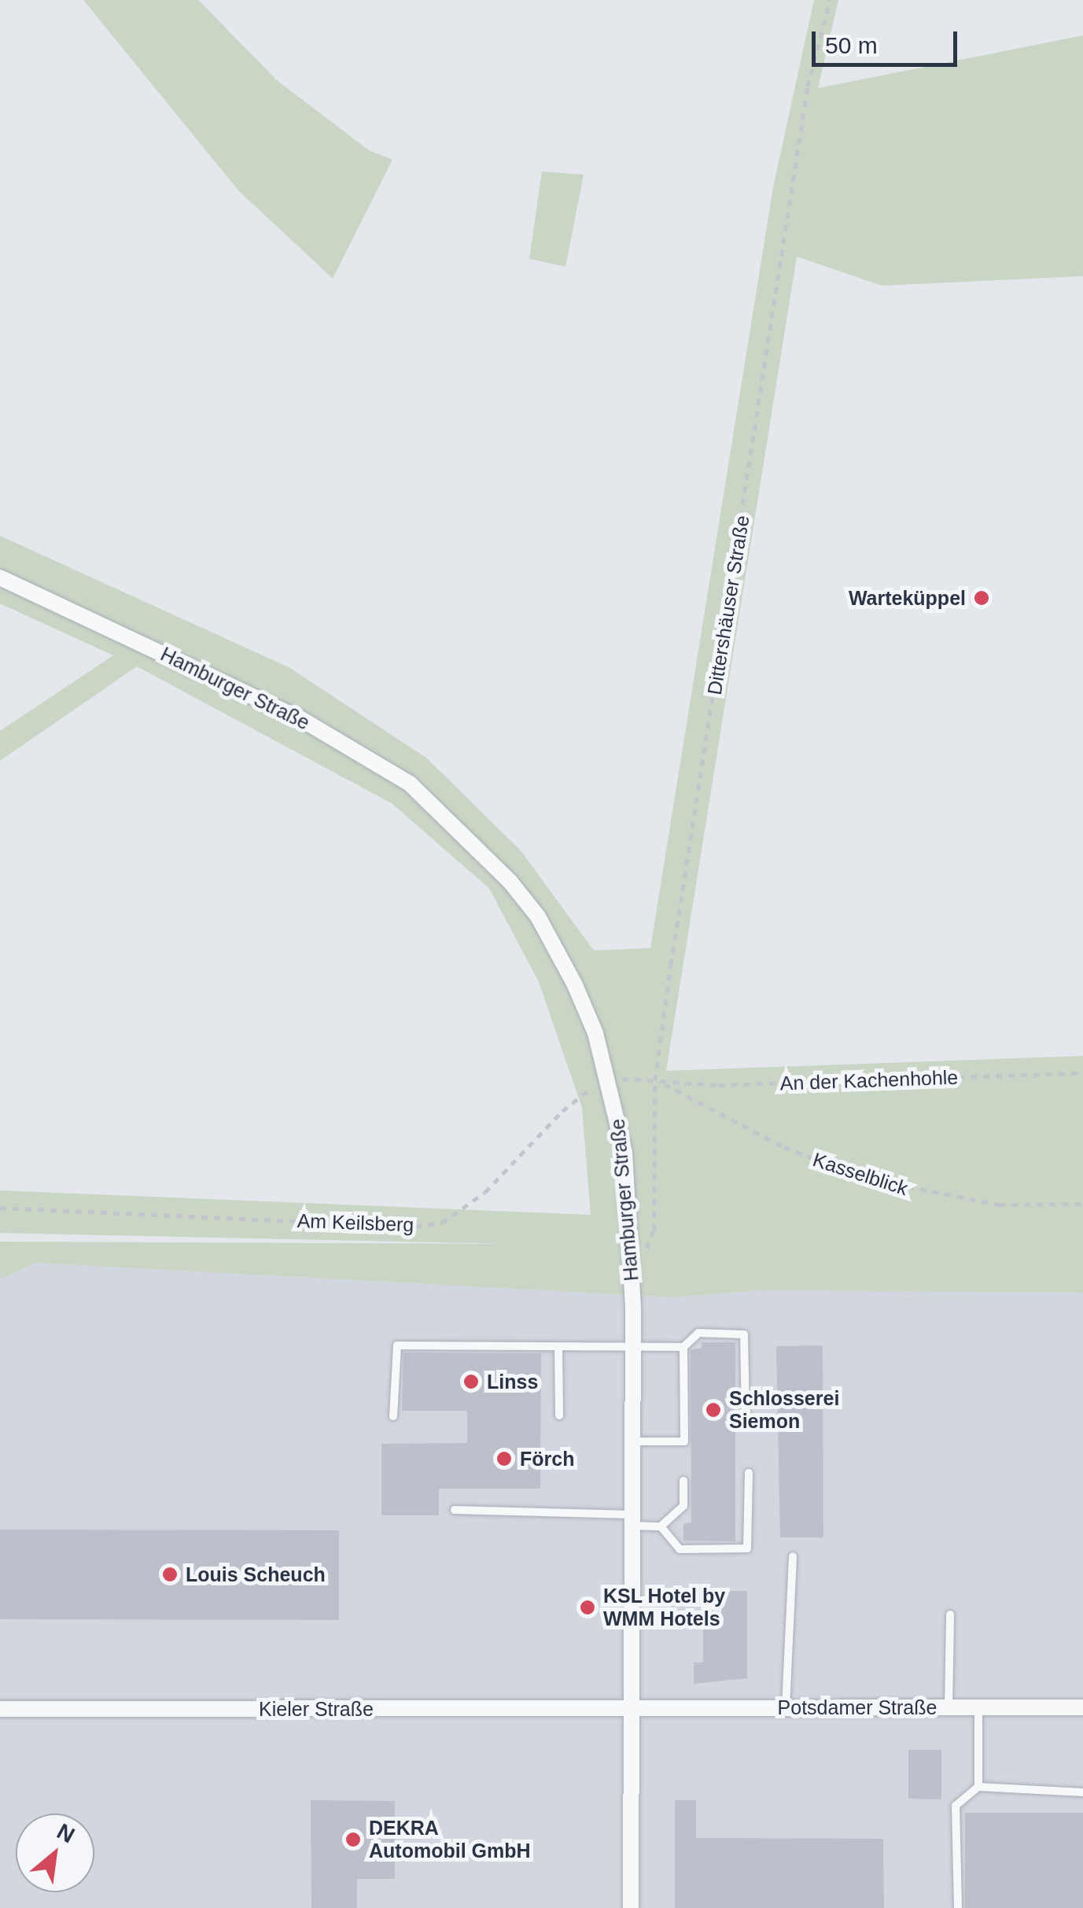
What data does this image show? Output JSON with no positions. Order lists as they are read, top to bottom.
{
  "streets": {
    "street": ["Hamburger Straße", "Potsdamer Straße", "Kieler Straße"],
    "path": [
      "Dittershäuser Straße",
      "An der Kachenhohle",
      "Kasselblick",
      "Am Keilsberg"
    ]
  },
  "crossings": [
    ["Dittershäuser Straße", "An der Kachenhohle"],
    ["Dittershäuser Straße", "Kasselblick"],
    ["Hamburger Straße", "Am Keilsberg"],
    ["Hamburger Straße", "Potsdamer Straße"],
    ["Hamburger Straße", "Kieler Straße"],
    ["An der Kachenhohle", "Kasselblick"],
    ["Potsdamer Straße", "Kieler Straße"]
  ],
  "places": [
    "Warteküppel",
    "Linss",
    "Schlosserei Siemon",
    "Förch",
    "Louis Scheuch",
    "KSL Hotel by WMM Hotels",
    "DEKRA Automobil GmbH"
  ],
  "scale_bar": "50 m",
  "north": "top right"
}
